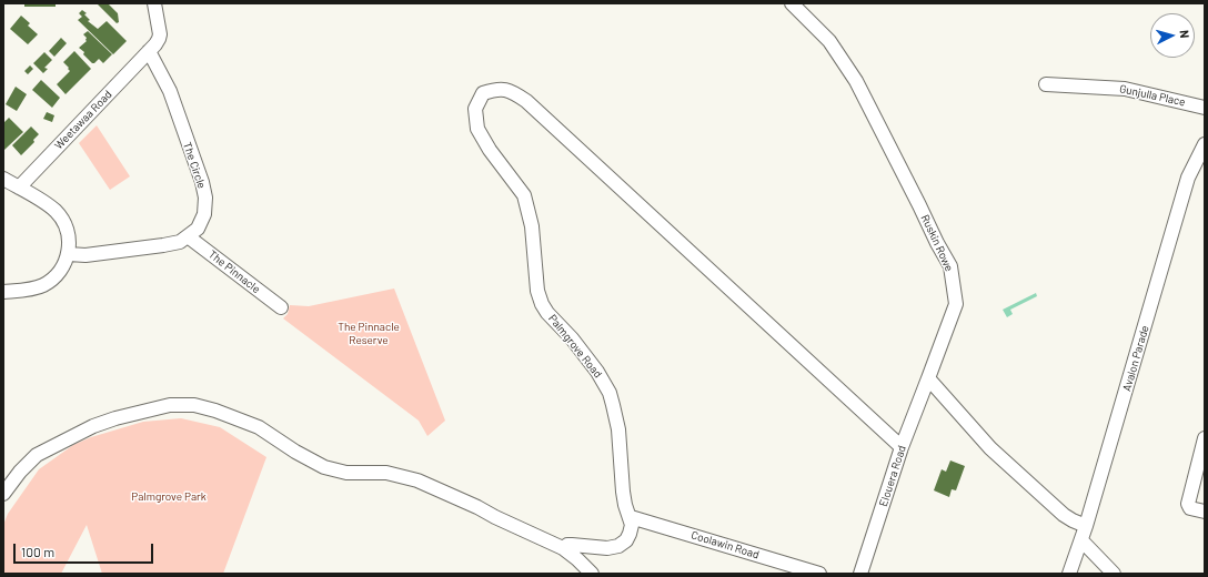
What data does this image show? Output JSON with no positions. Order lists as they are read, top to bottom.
{
  "streets": {
    "street": [
      "Gunjulla Place",
      "Weetawaa Road",
      "The Circle",
      "Ruskin Rowe",
      "The Pinnacle",
      "Palmgrove Road",
      "Avalon Parade",
      "Elouera Road",
      "Coolawin Road"
    ]
  },
  "crossings": [
    ["Weetawaa Road", "The Circle"],
    ["The Circle", "The Pinnacle"],
    ["Ruskin Rowe", "Elouera Road"],
    ["Palmgrove Road", "Elouera Road"],
    ["Palmgrove Road", "Coolawin Road"]
  ],
  "parks": ["The Pinnacle Reserve", "Palmgrove Park"],
  "scale_bar": "100 m",
  "north": "right"
}
